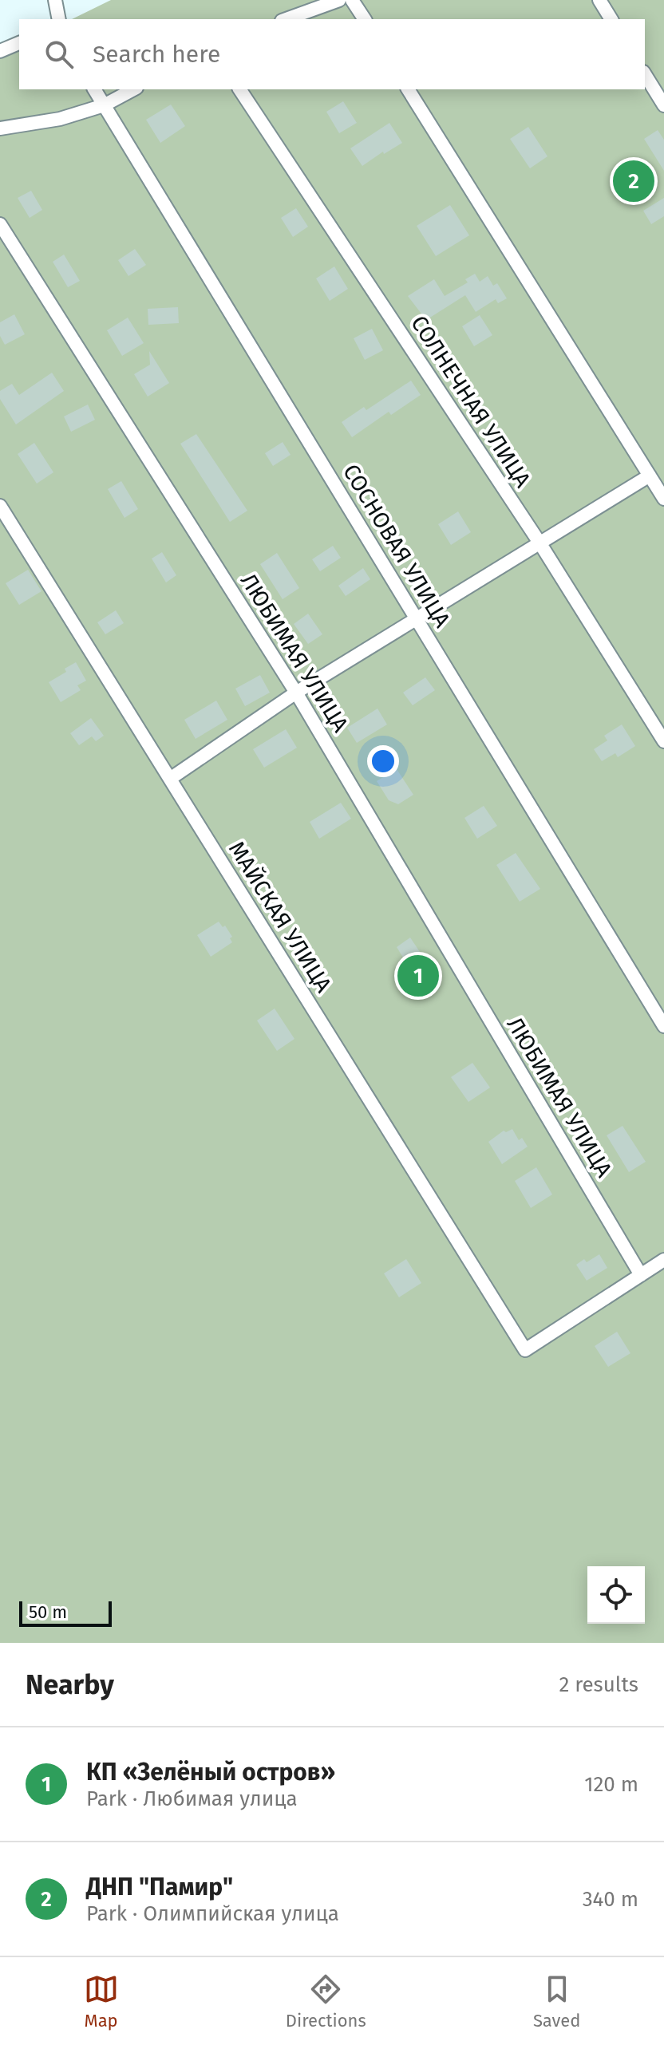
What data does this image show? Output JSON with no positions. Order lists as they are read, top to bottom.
{
  "streets": {
    "street": [
      "СОЛНЕЧНАЯ УЛИЦА",
      "СОСНОВАЯ УЛИЦА",
      "ЛЮБИМАЯ УЛИЦА",
      "МАЙСКАЯ УЛИЦА"
    ]
  },
  "crossings": [
    ["ЛЮБИМАЯ УЛИЦА", "МАЙСКАЯ УЛИЦА"]
  ],
  "scale_bar": "50 m",
  "page": {
    "search": "Search here",
    "pins": ["2", "1"],
    "scale": "50 m",
    "heading": ["Nearby", "2 results"],
    "list": [
      {
        "mark": "1",
        "name": "КП «Зелёный остров»",
        "note": "Park · Любимая улица",
        "value": "120 m"
      },
      {
        "mark": "2",
        "name": "ДНП \"Памир\"",
        "note": "Park · Олимпийская улица",
        "value": "340 m"
      }
    ],
    "nav": ["Map", "Directions", "Saved"]
  }
}
